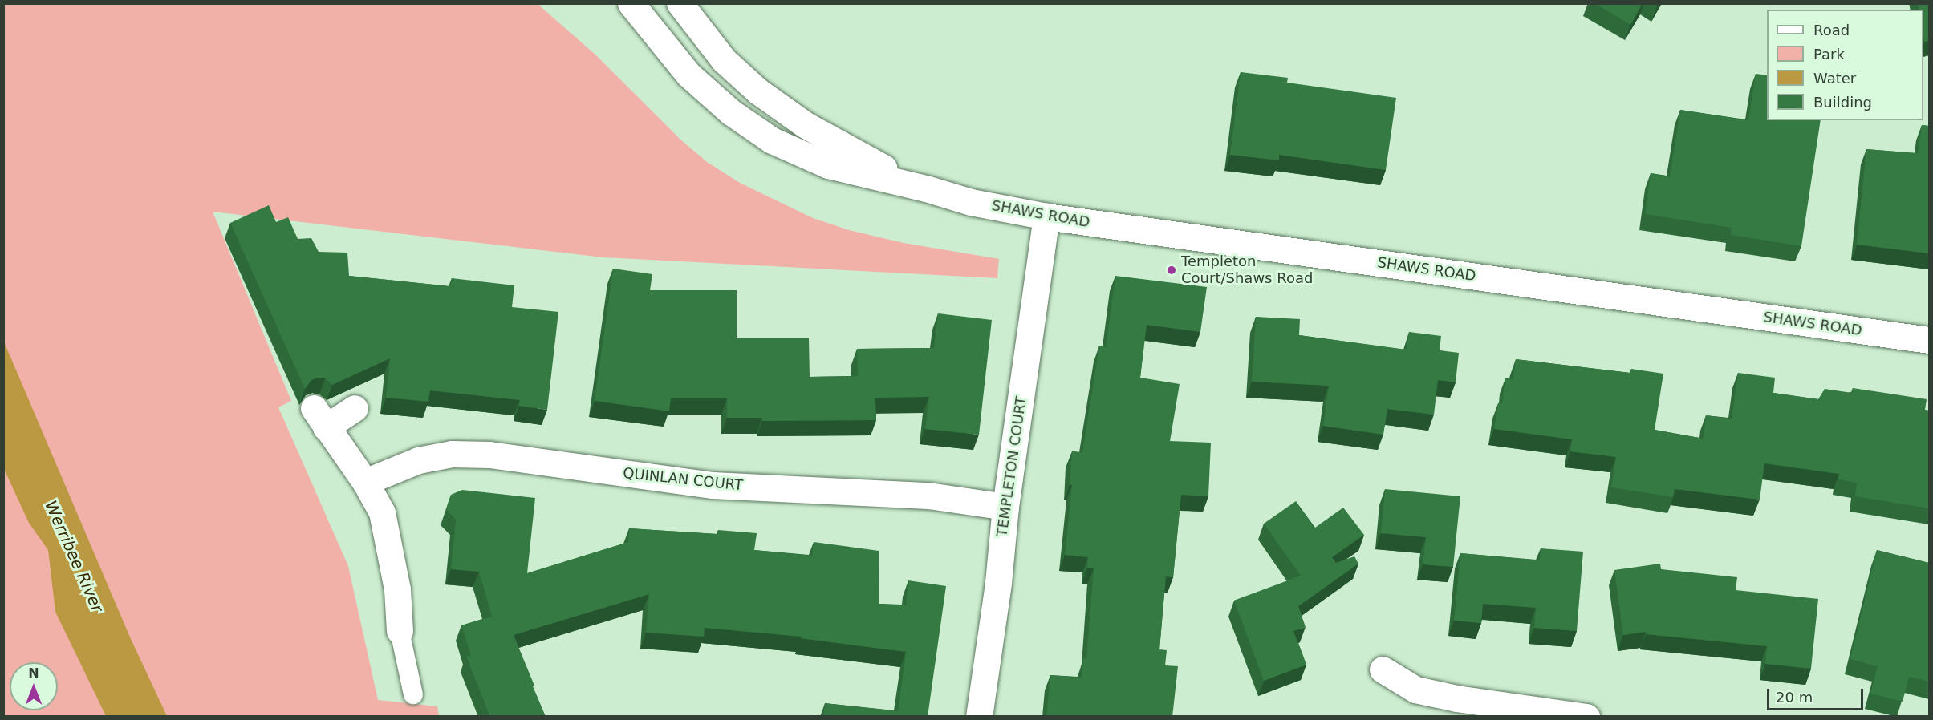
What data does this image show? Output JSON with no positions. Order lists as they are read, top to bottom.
{
  "streets": {
    "street": ["SHAWS ROAD", "TEMPLETON COURT", "QUINLAN COURT"]
  },
  "crossings": [
    ["SHAWS ROAD", "TEMPLETON COURT"],
    ["TEMPLETON COURT", "QUINLAN COURT"]
  ],
  "water": ["Werribee River"],
  "places": ["Templeton Court/Shaws Road"],
  "legend": [
    "Road",
    "Park",
    "Water",
    "Building"
  ],
  "scale_bar": "20 m",
  "north": "top"
}
